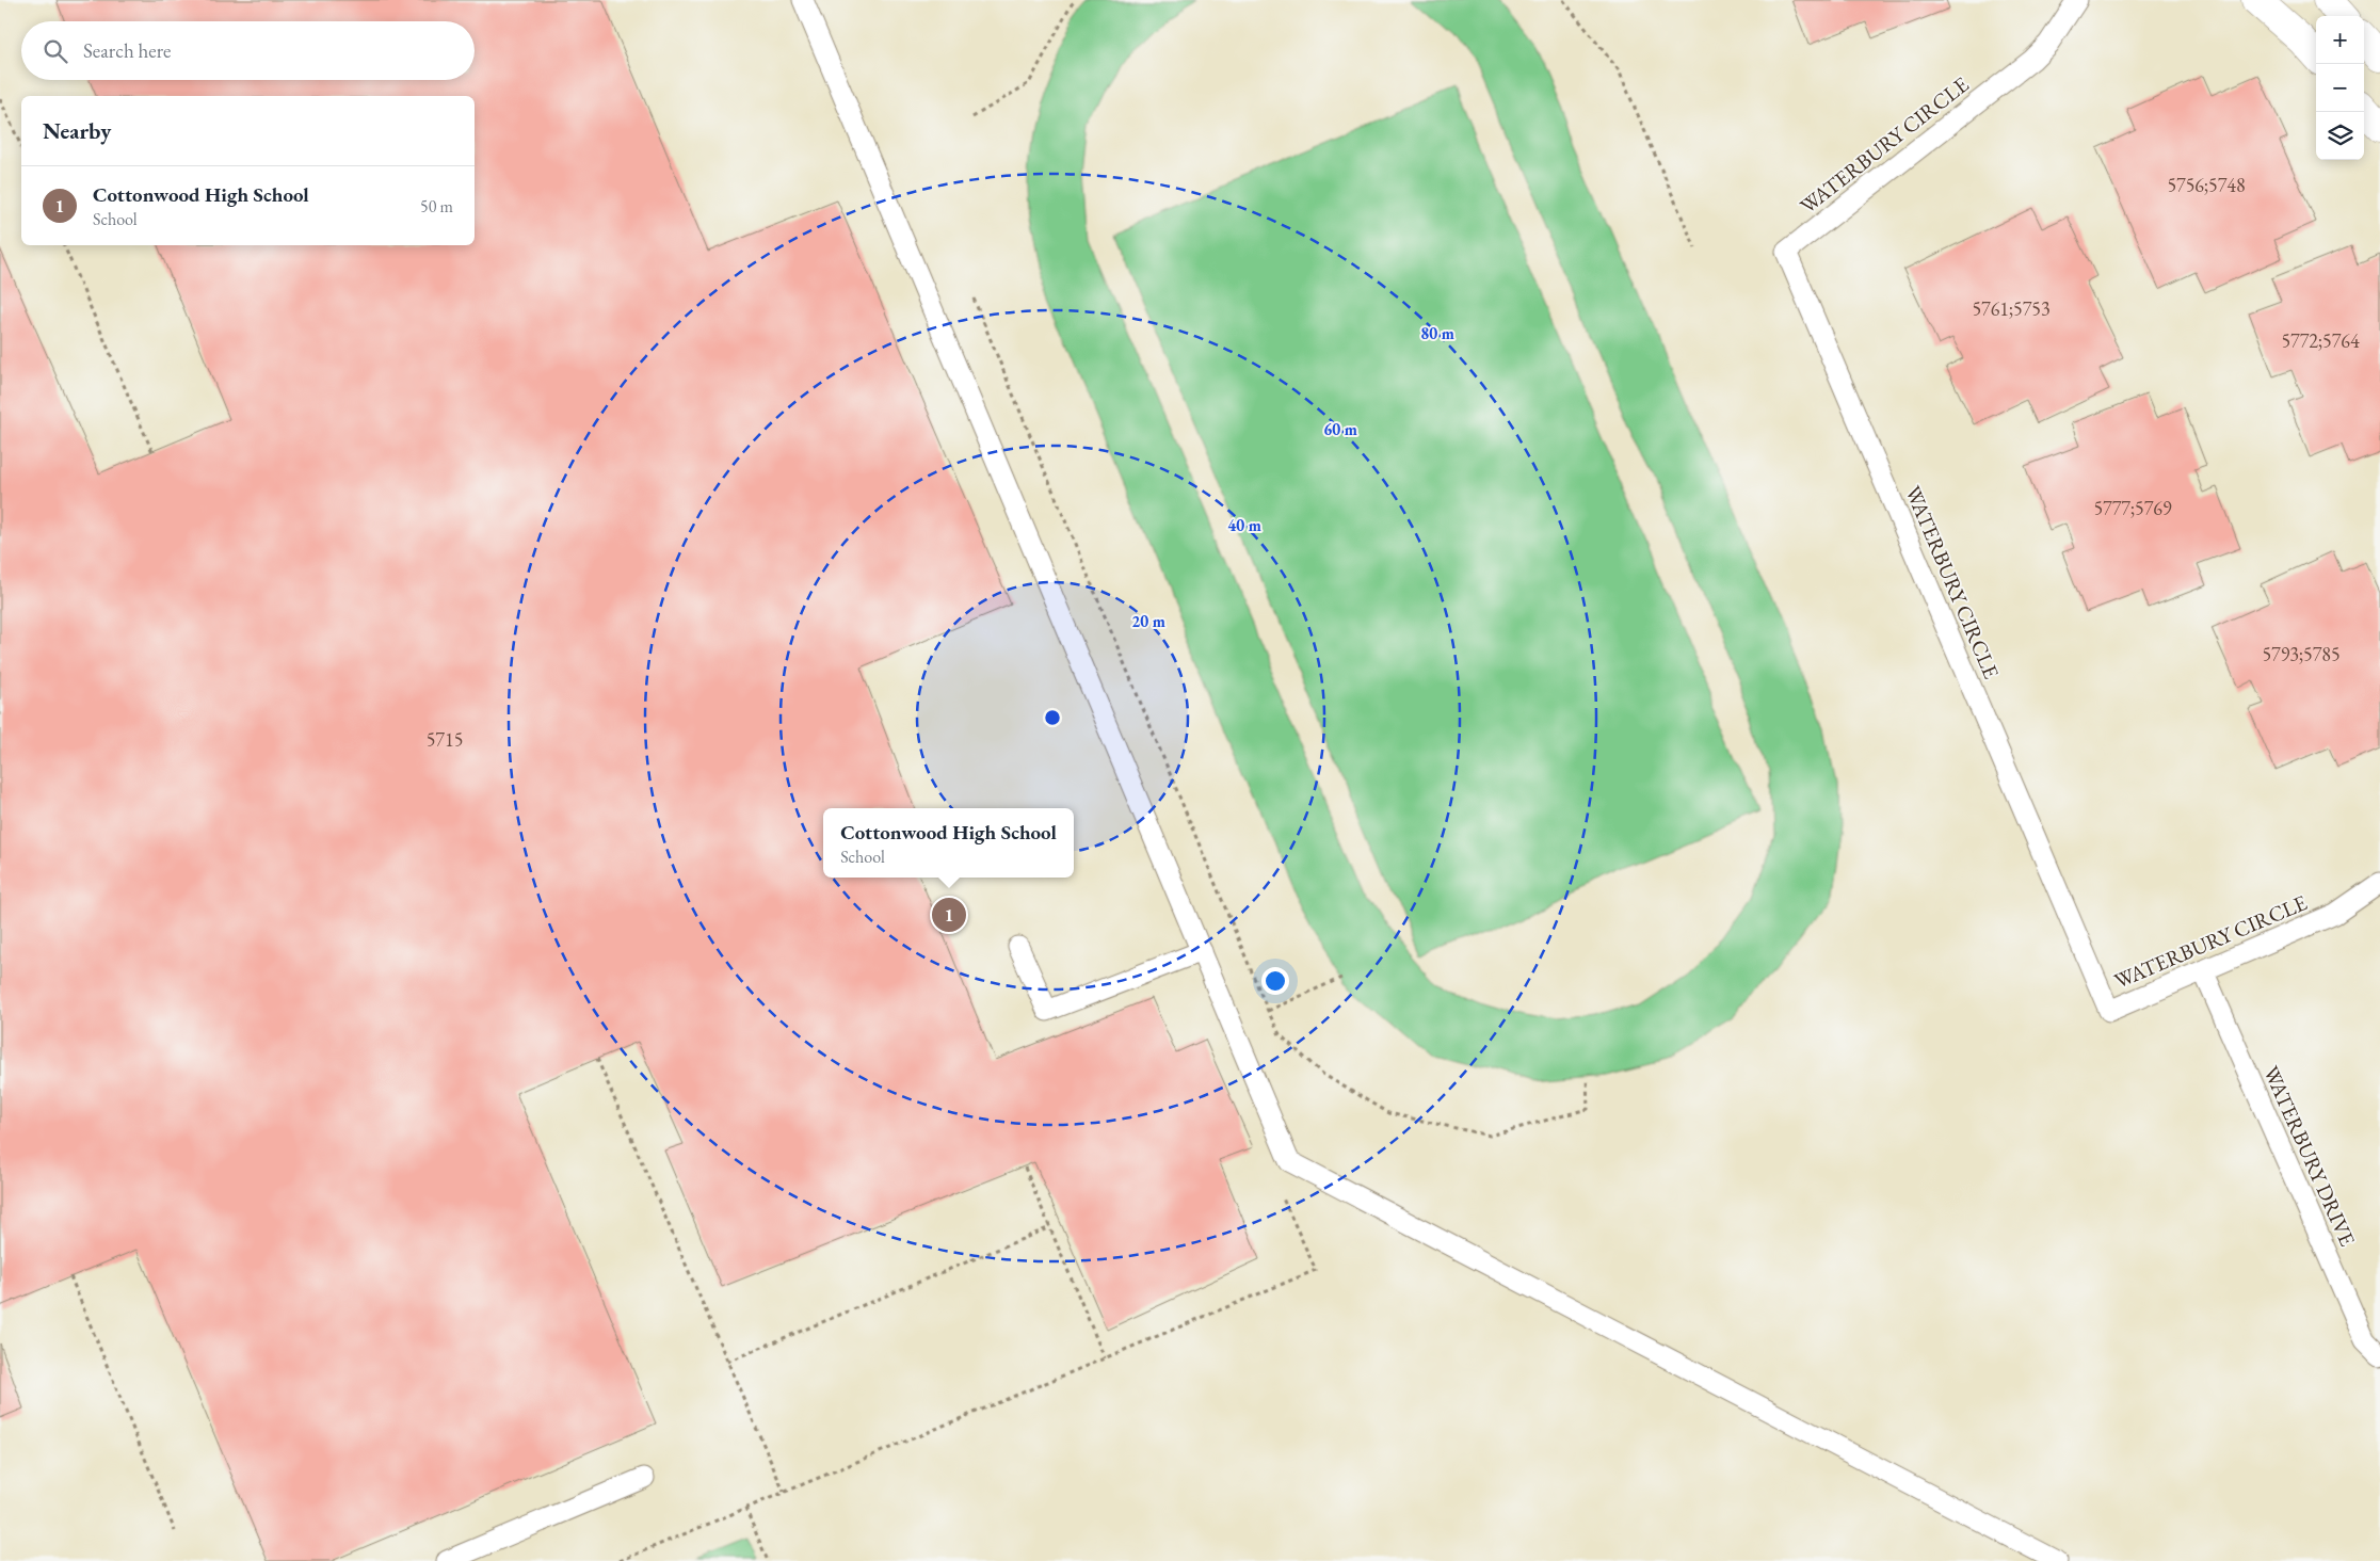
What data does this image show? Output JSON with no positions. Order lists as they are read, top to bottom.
{
  "streets": {
    "lane": ["WATERBURY CIRCLE", "WATERBURY DRIVE"]
  },
  "crossings": [
    ["WATERBURY CIRCLE", "WATERBURY DRIVE"]
  ],
  "house_numbers": [
    "5756;5748",
    "5761;5753",
    "5772;5764",
    "5777;5769",
    "5793;5785",
    "5715"
  ],
  "page": {
    "map_buttons": ["+", "−"],
    "search": "Search here",
    "heading": "Nearby",
    "list": [
      {
        "mark": "1",
        "name": "Cottonwood High School",
        "note": "School",
        "value": "50 m"
      }
    ],
    "popup": ["Cottonwood High School", "School"],
    "pins": "1"
  },
  "rings": [
    "80 m",
    "60 m",
    "40 m",
    "20 m"
  ]
}
